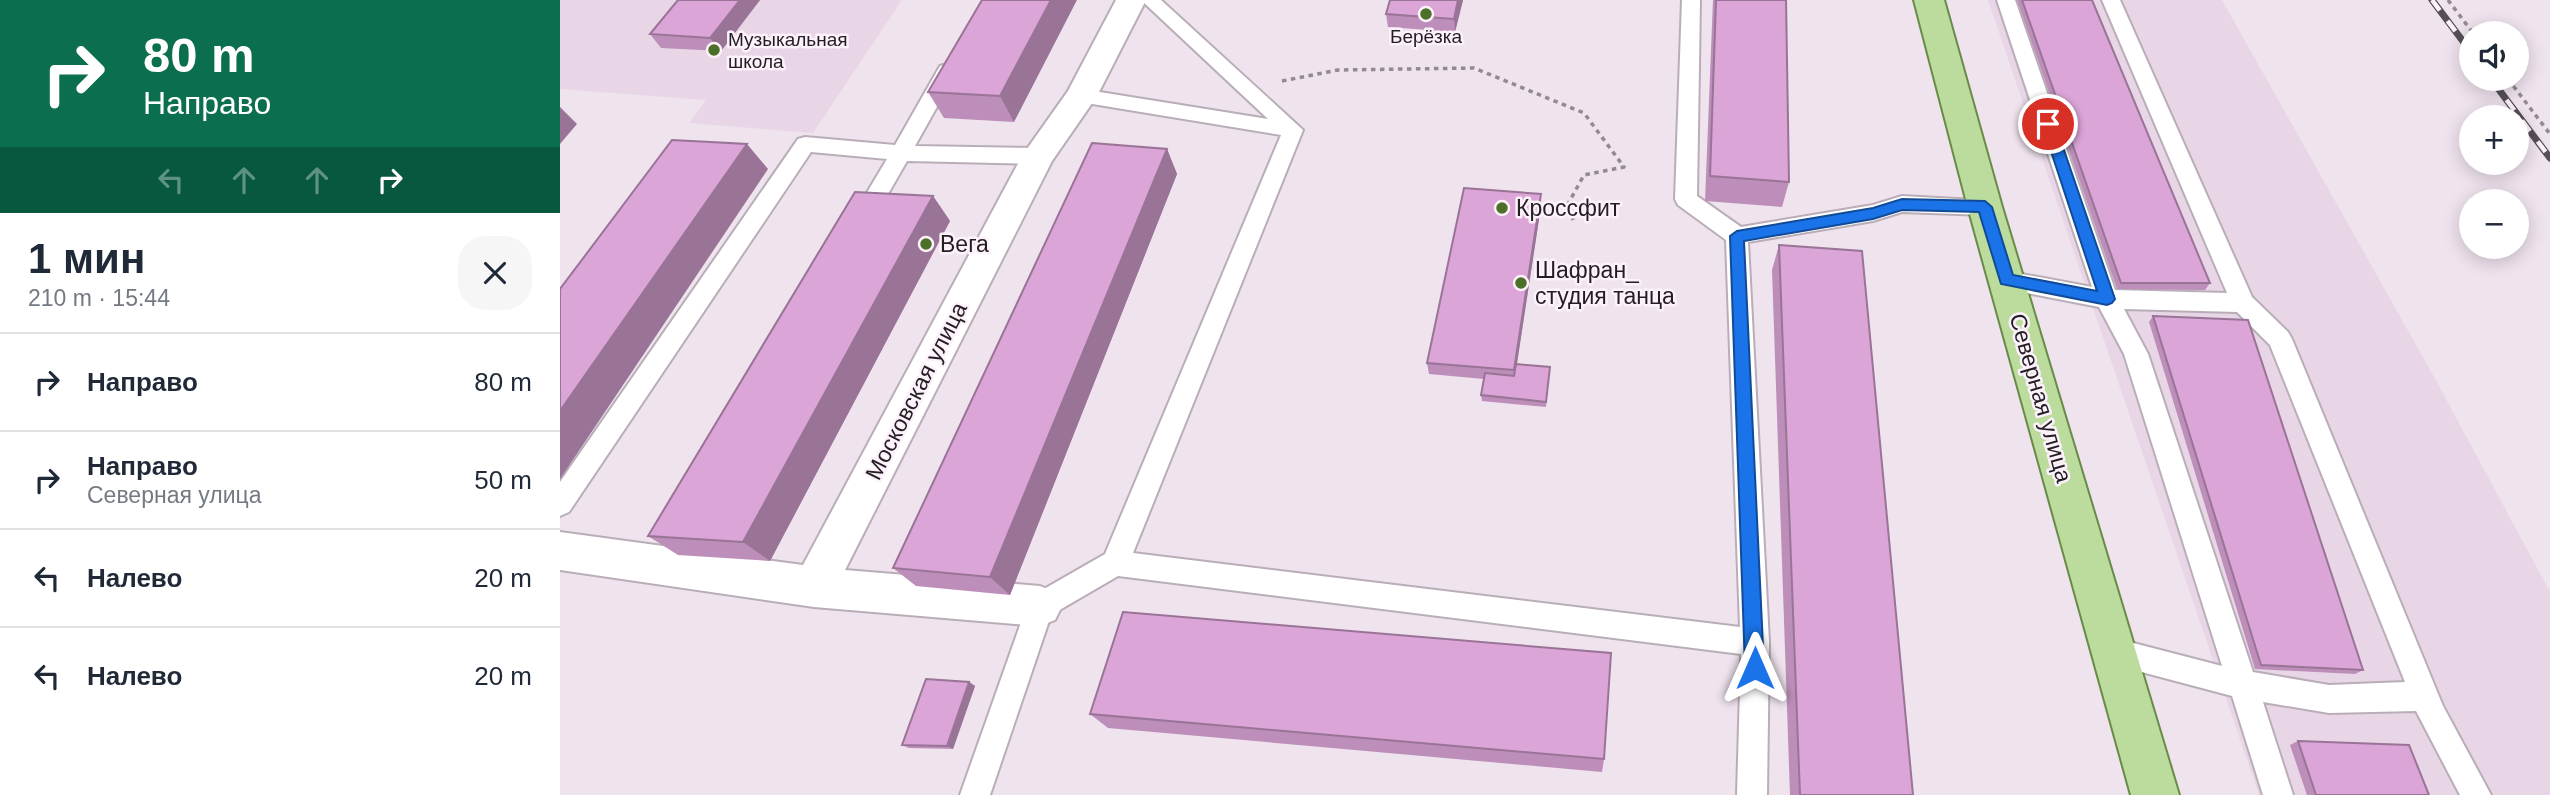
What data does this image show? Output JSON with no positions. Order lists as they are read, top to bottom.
{
  "streets": {
    "main road": ["Северная улица"],
    "street": ["Московская улица"]
  },
  "places": [
    "Берёзка",
    "Музыкальная школа",
    "Кроссфит",
    "Вега",
    "Шафран_ студия танца"
  ],
  "page": {
    "turn": ["80 m", "Направо"],
    "map_buttons": ["+", "−"],
    "heading": ["1 мин", "210 m · 15:44"],
    "list": [
      {
        "name": "Направо",
        "value": "80 m"
      },
      {
        "name": "Направо",
        "note": "Северная улица",
        "value": "50 m"
      },
      {
        "name": "Налево",
        "value": "20 m"
      },
      {
        "name": "Налево",
        "value": "20 m"
      }
    ]
  }
}
